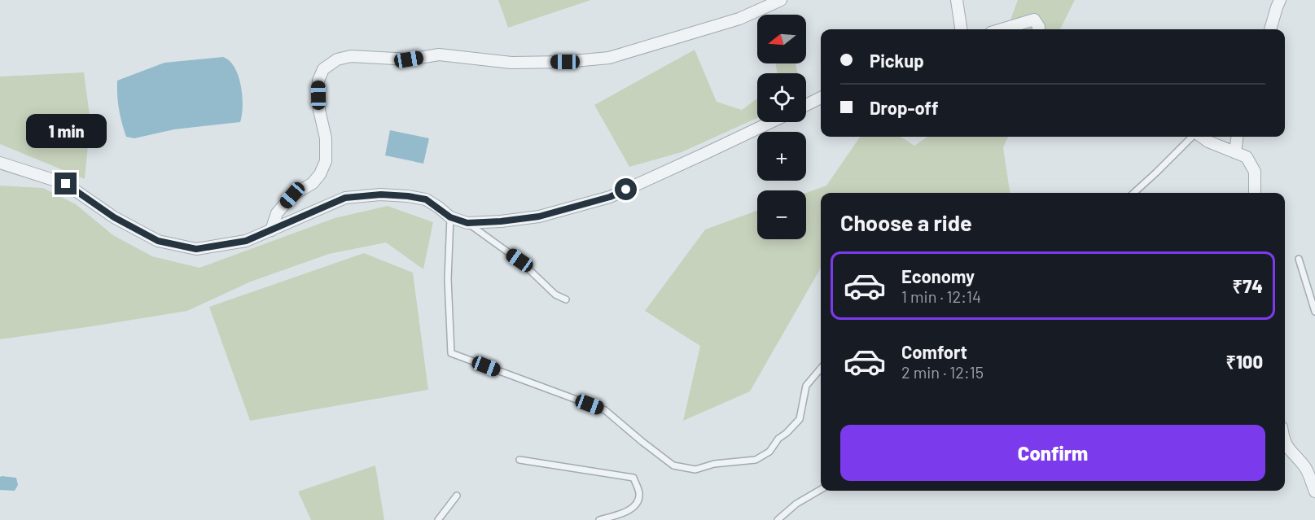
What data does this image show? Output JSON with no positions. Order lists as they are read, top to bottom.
{
  "north": "left",
  "page": {
    "map_buttons": ["+", "−"],
    "banner": ["Pickup", "Drop-off"],
    "bubble": "1 min",
    "heading": "Choose a ride",
    "list": [
      {
        "name": "Economy",
        "note": "1 min · 12:14",
        "value": "₹74"
      },
      {
        "name": "Comfort",
        "note": "2 min · 12:15",
        "value": "₹100"
      }
    ],
    "buttons": "Confirm"
  }
}
